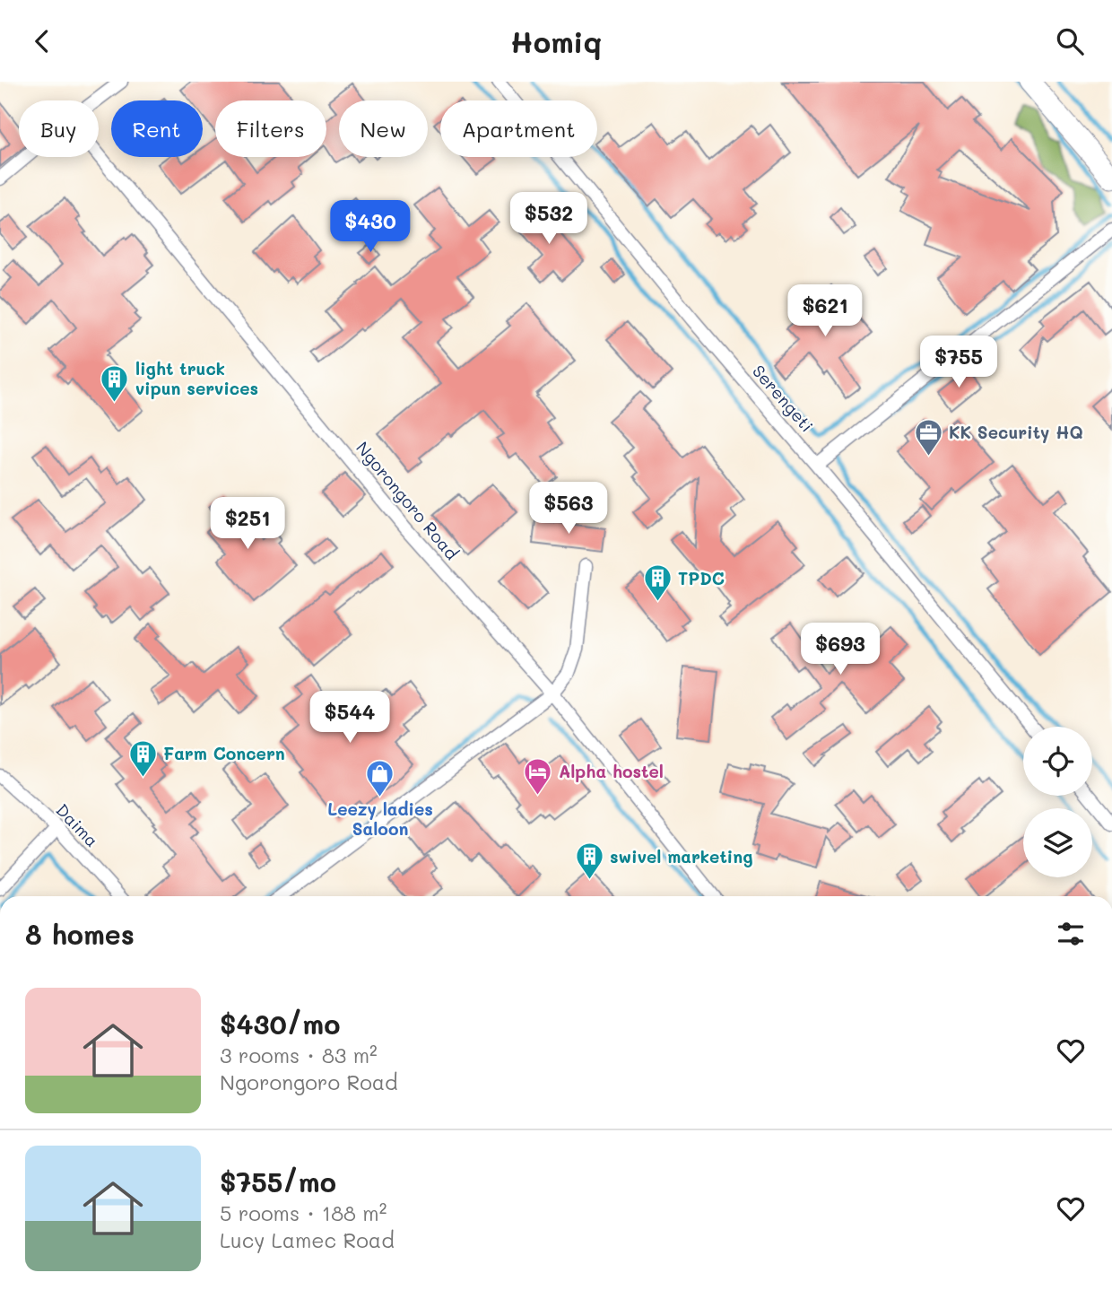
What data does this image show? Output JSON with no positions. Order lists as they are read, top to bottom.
{
  "streets": {
    "street": ["Serengeti", "Ngorongoro Road", "Daima"]
  },
  "places": {
    "building": [
      "light truck vipun services",
      "TPDC",
      "Farm Concern",
      "swivel marketing"
    ],
    "office": ["KK Security HQ"],
    "hotel": ["Alpha hostel"],
    "shop": ["Leezy ladies Saloon"]
  },
  "page": {
    "header": "Homiq",
    "chip": [
      "Buy",
      "Rent",
      "Filters",
      "New",
      "Apartment"
    ],
    "price": [
      "$532",
      "$430",
      "$621",
      "$755",
      "$563",
      "$251",
      "$693",
      "$544"
    ],
    "heading": "8 homes",
    "list": [
      {
        "name": "$430/mo",
        "note": "3 rooms · 83 m² · Ngorongoro Road"
      },
      {
        "name": "$755/mo",
        "note": "5 rooms · 188 m² · Lucy Lamec Road"
      }
    ]
  }
}
